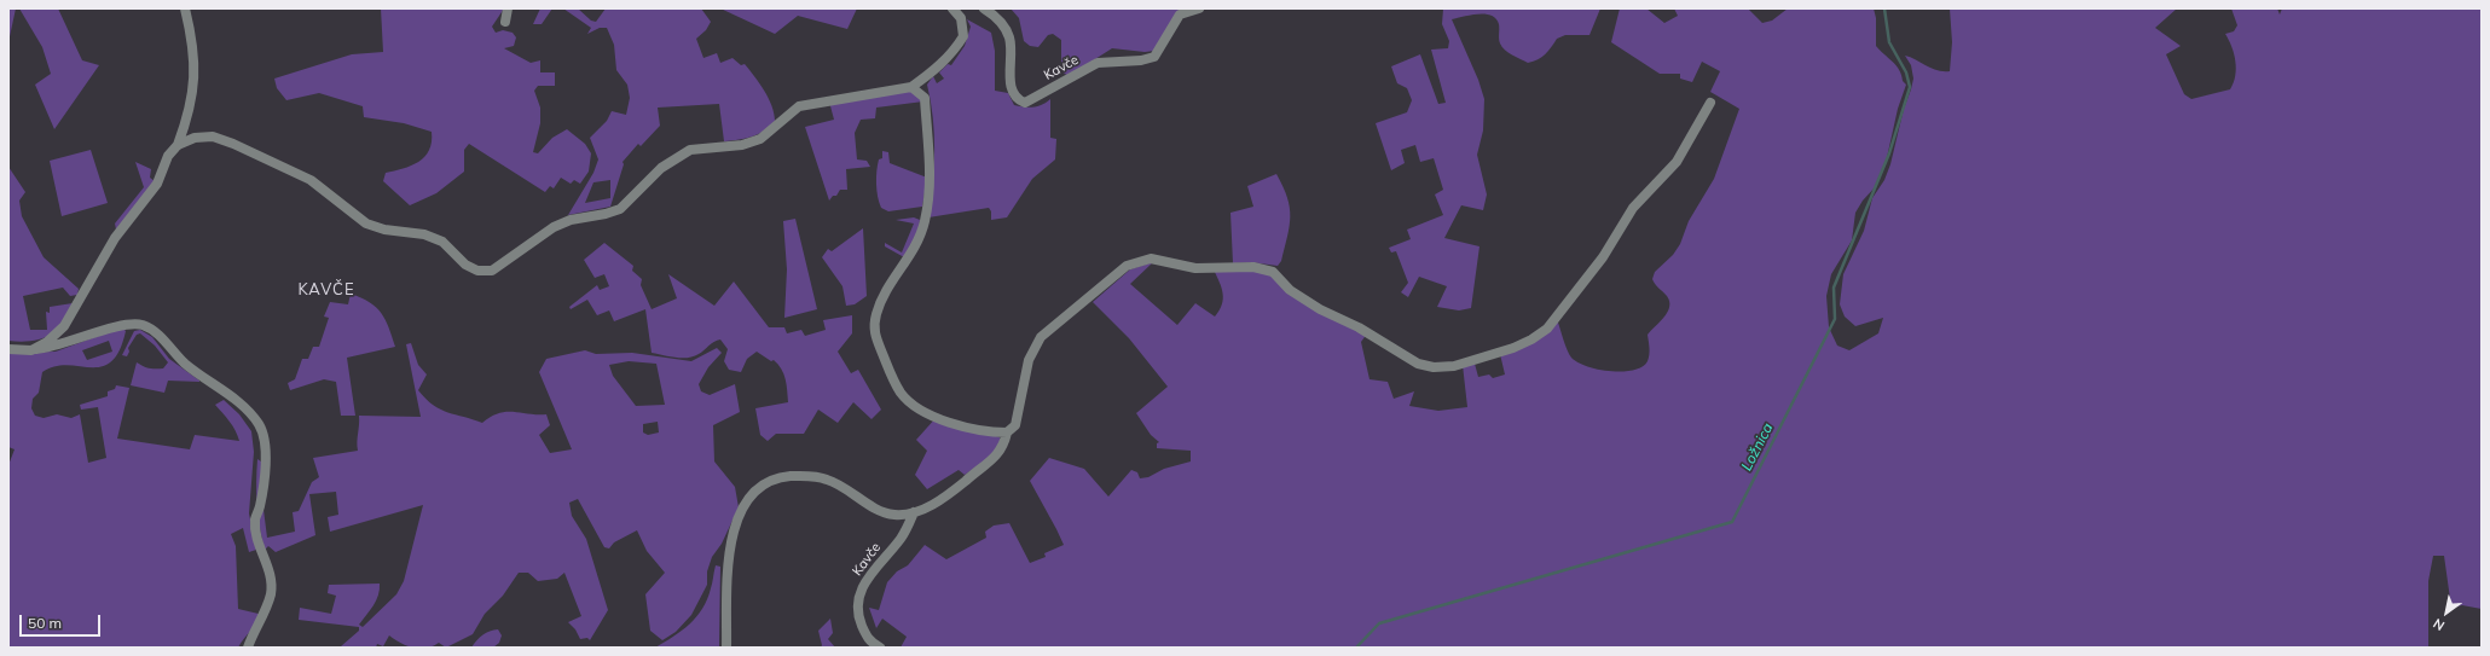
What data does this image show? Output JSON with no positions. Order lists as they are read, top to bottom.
{
  "streets": {
    "street": ["Kavče"]
  },
  "districts": ["KAVČE"],
  "water": ["Ložnica"],
  "scale_bar": "50 m",
  "north": "bottom left"
}
